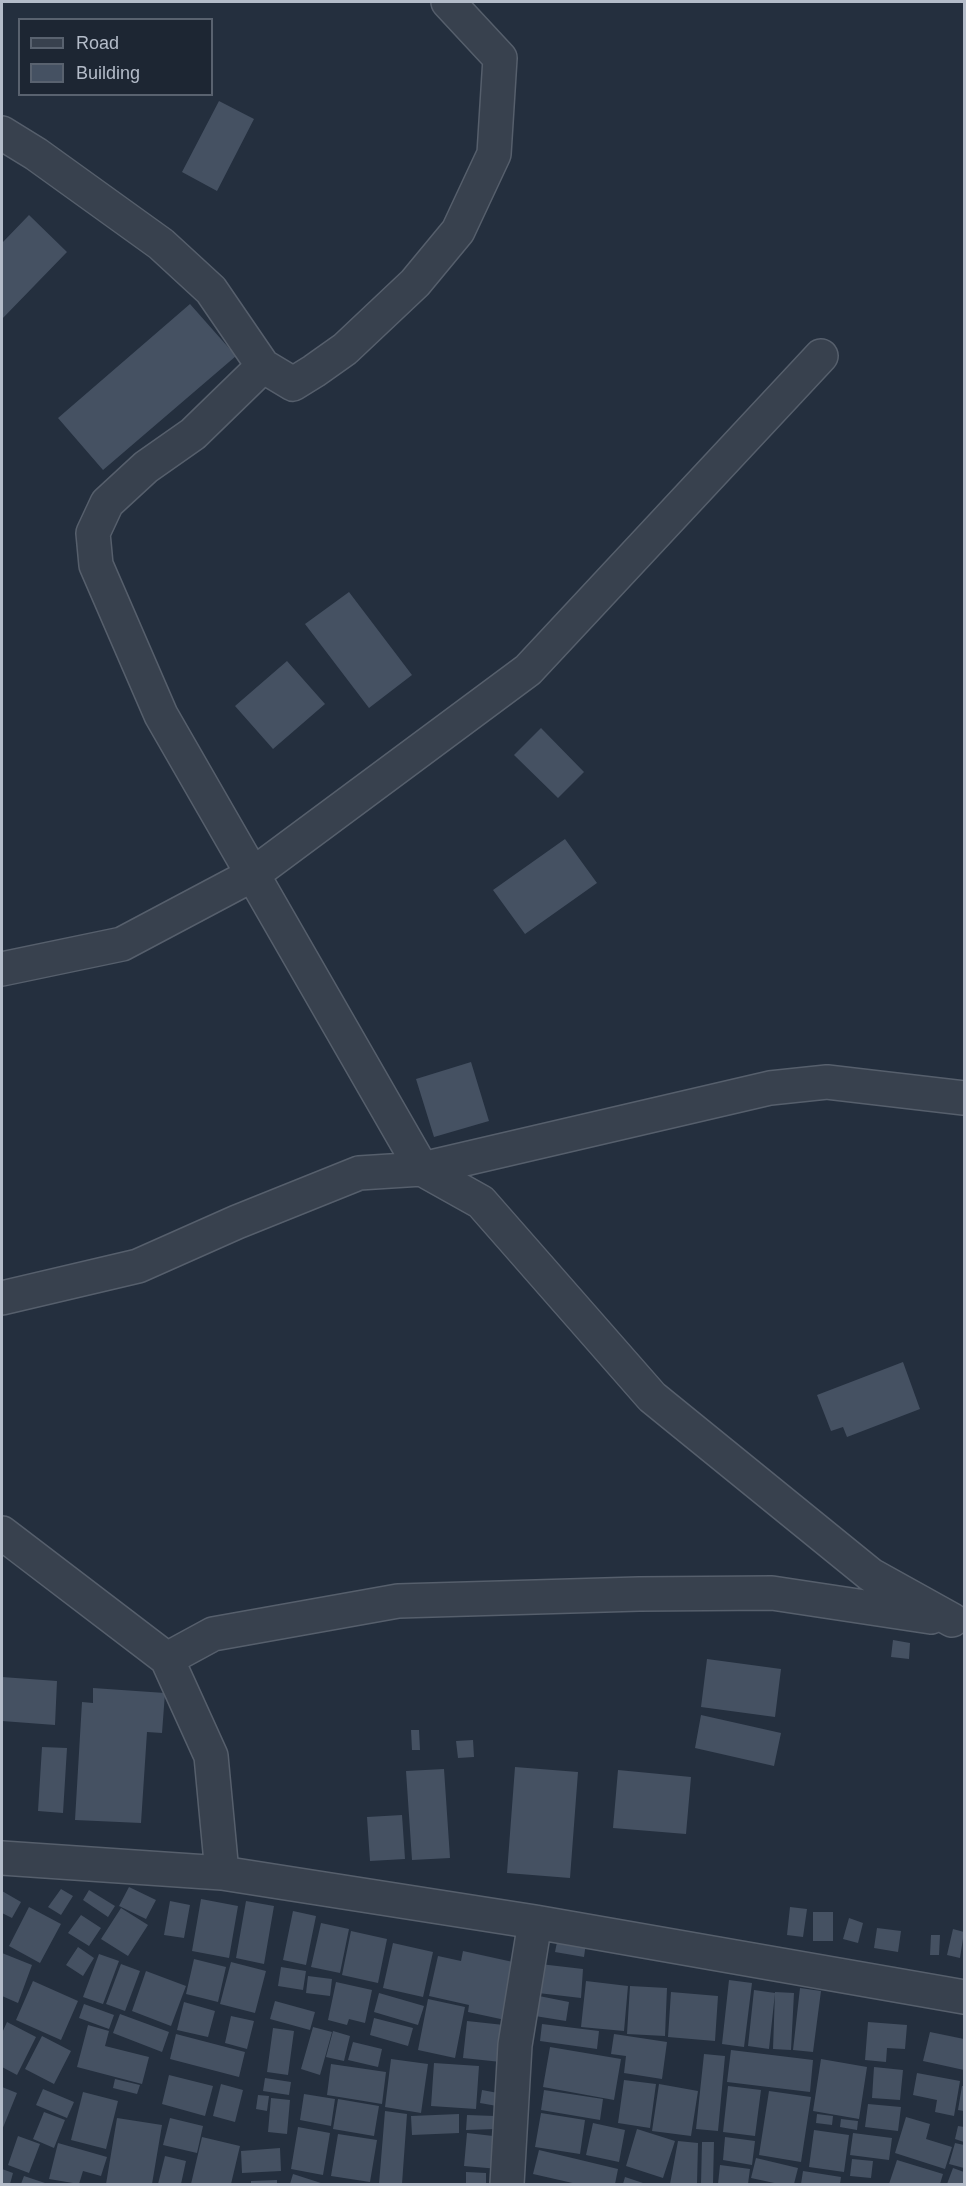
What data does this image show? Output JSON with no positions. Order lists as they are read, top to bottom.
{
  "legend": ["Road", "Building"]
}
